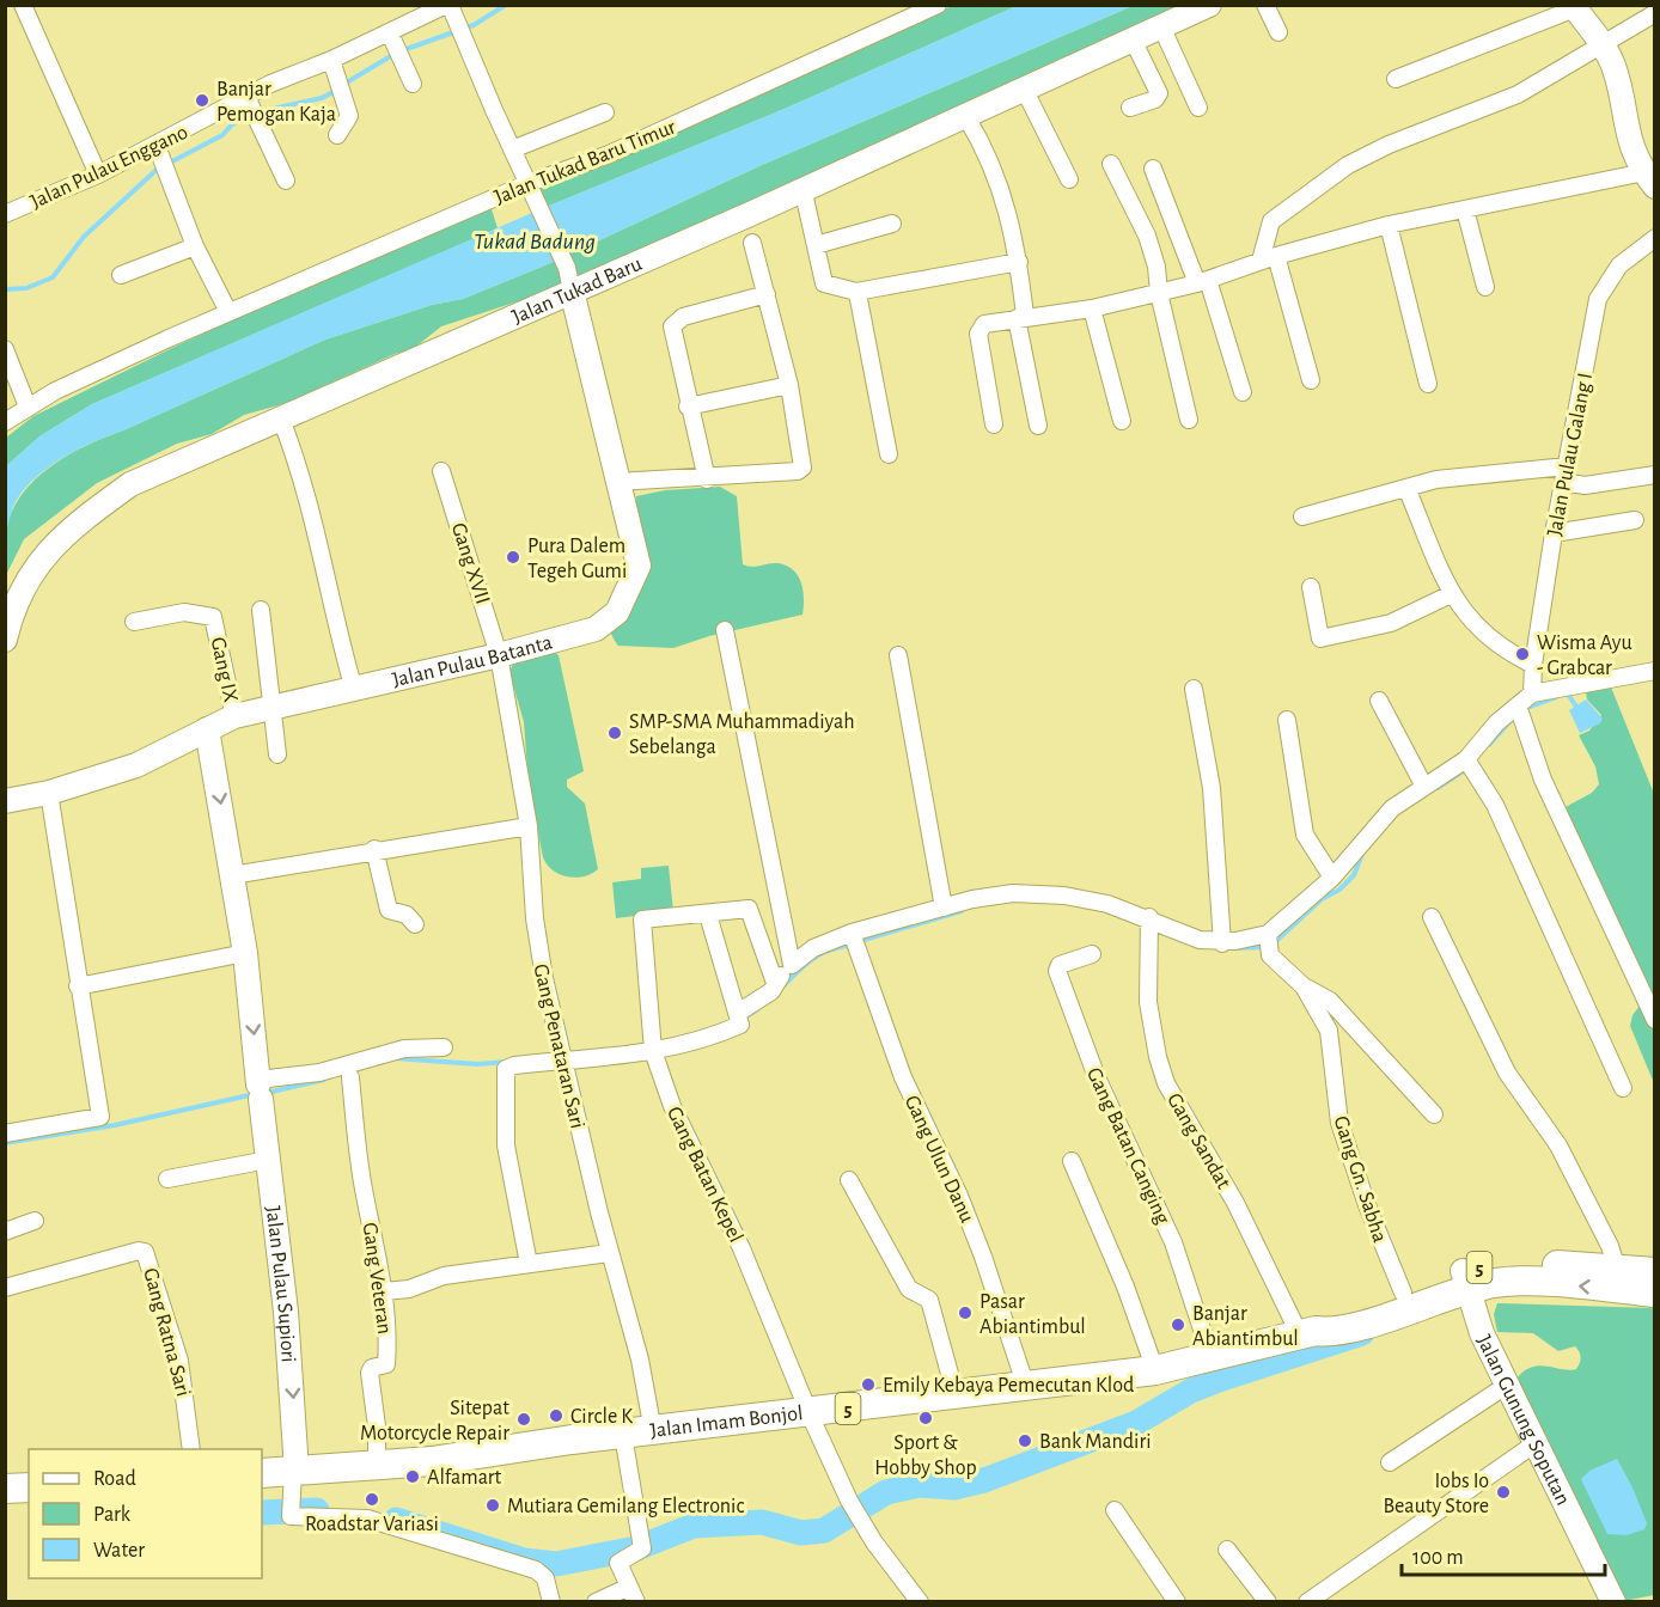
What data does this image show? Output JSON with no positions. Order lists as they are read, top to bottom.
{
  "streets": {
    "highway": ["5", "Jalan Imam Bonjol"],
    "street": [
      "Jalan Tukad Baru Timur",
      "Jalan Pulau Enggano",
      "Jalan Tukad Baru",
      "Jalan Pulau Galang I",
      "Gang XVII",
      "Jalan Pulau Batanta",
      "Gang IX",
      "Gang Penataran Sari",
      "Gang Sandat",
      "Gang Batan Canging",
      "Gang Ulun Danu",
      "Gang Batan Kepel",
      "Gang Gn. Sabha",
      "Gang Veteran",
      "Jalan Pulau Supiori",
      "Gang Ratna Sari",
      "Jalan Gunung Soputan"
    ]
  },
  "crossings": [
    ["Jalan Tukad Baru", "Jalan Pulau Batanta"],
    ["Gang XVII", "Jalan Pulau Batanta"],
    ["Gang XVII", "Gang Penataran Sari"],
    ["Jalan Pulau Batanta", "Gang IX"],
    ["Jalan Pulau Batanta", "Gang Penataran Sari"],
    ["Jalan Pulau Batanta", "Jalan Pulau Supiori"],
    ["Gang Penataran Sari", "Jalan Imam Bonjol"],
    ["Gang Sandat", "Jalan Imam Bonjol"],
    ["Gang Batan Canging", "Jalan Imam Bonjol"],
    ["Gang Ulun Danu", "Jalan Imam Bonjol"],
    ["Gang Batan Kepel", "Jalan Imam Bonjol"],
    ["Gang Gn. Sabha", "Jalan Imam Bonjol"],
    ["Gang Veteran", "Jalan Imam Bonjol"],
    ["Jalan Pulau Supiori", "Jalan Imam Bonjol"],
    ["Jalan Gunung Soputan", "Jalan Imam Bonjol"]
  ],
  "one_way": ["Jalan Pulau Supiori"],
  "water": ["Tukad Badung"],
  "places": [
    "Banjar Pemogan Kaja",
    "Pura Dalem Tegeh Gumi",
    "Wisma Ayu - Grabcar",
    "SMP-SMA Muhammadiyah Sebelanga",
    "Pasar Abiantimbul",
    "Banjar Abiantimbul",
    "Emily Kebaya Pemecutan Klod",
    "Circle K",
    "Sport & Hobby Shop",
    "Sitepat Motorcycle Repair",
    "Bank Mandiri",
    "Alfamart",
    "Iobs Io Beauty Store",
    "Roadstar Variasi",
    "Mutiara Gemilang Electronic"
  ],
  "legend": ["Road", "Park", "Water"],
  "scale_bar": "100 m"
}
